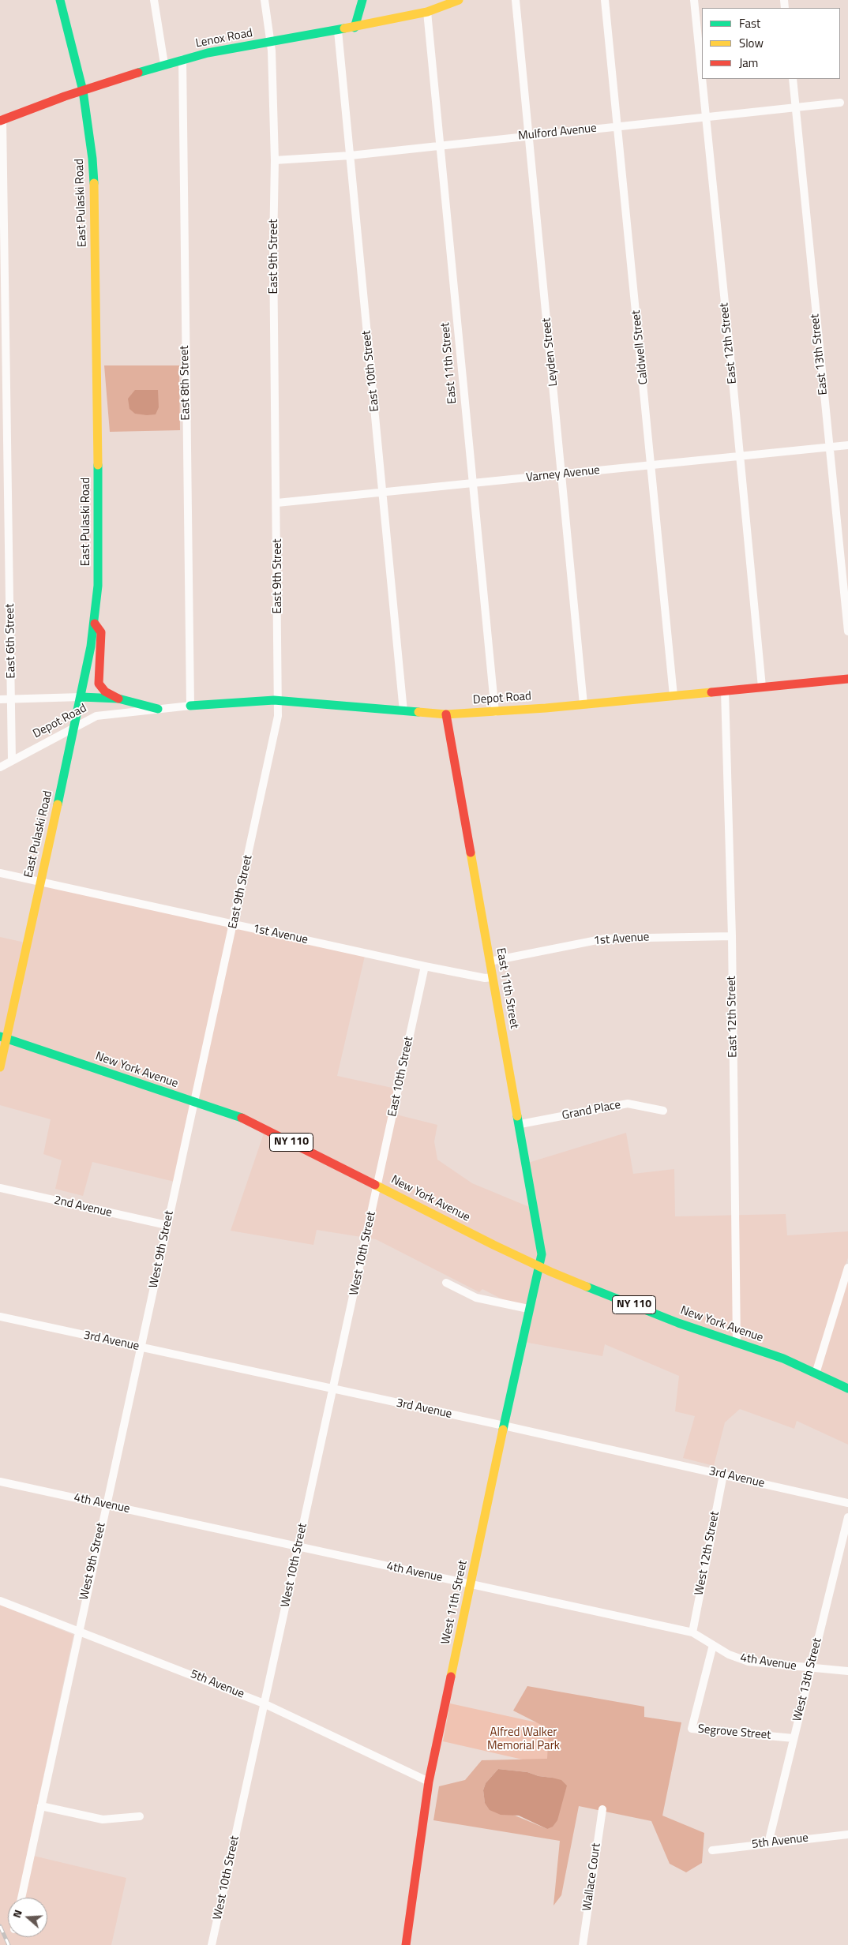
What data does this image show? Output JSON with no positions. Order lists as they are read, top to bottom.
{
  "streets": {
    "street": [
      "Lenox Road",
      "Mulford Avenue",
      "East Pulaski Road",
      "East 9th Street",
      "East 12th Street",
      "Caldwell Street",
      "Leyden Street",
      "East 13th Street",
      "East 11th Street",
      "East 10th Street",
      "East 8th Street",
      "Varney Avenue",
      "East 6th Street",
      "Depot Road",
      "1st Avenue",
      "New York Avenue",
      "Grand Place",
      "NY 110",
      "2nd Avenue",
      "West 9th Street",
      "West 10th Street",
      "3rd Avenue",
      "4th Avenue",
      "West 12th Street",
      "West 11th Street",
      "West 13th Street",
      "5th Avenue",
      "Segrove Street",
      "Wallace Court"
    ]
  },
  "crossings": [
    ["Lenox Road", "East Pulaski Road"],
    ["Lenox Road", "East 9th Street"],
    ["Lenox Road", "East 11th Street"],
    ["Lenox Road", "East 10th Street"],
    ["Lenox Road", "East 8th Street"],
    ["Lenox Road", "East 6th Street"],
    ["Mulford Avenue", "East 9th Street"],
    ["Mulford Avenue", "East 12th Street"],
    ["Mulford Avenue", "Caldwell Street"],
    ["Mulford Avenue", "Leyden Street"],
    ["Mulford Avenue", "East 13th Street"],
    ["Mulford Avenue", "East 11th Street"],
    ["Mulford Avenue", "East 10th Street"],
    ["East Pulaski Road", "Depot Road"],
    ["East Pulaski Road", "1st Avenue"],
    ["East Pulaski Road", "New York Avenue"],
    ["East 9th Street", "Varney Avenue"],
    ["East 9th Street", "Depot Road"],
    ["East 9th Street", "1st Avenue"],
    ["East 9th Street", "New York Avenue"],
    ["East 9th Street", "West 9th Street"],
    ["East 12th Street", "Varney Avenue"],
    ["East 12th Street", "Depot Road"],
    ["East 12th Street", "1st Avenue"],
    ["East 12th Street", "New York Avenue"],
    ["Caldwell Street", "Varney Avenue"],
    ["Caldwell Street", "Depot Road"],
    ["Leyden Street", "Varney Avenue"],
    ["Leyden Street", "Depot Road"],
    ["East 13th Street", "Varney Avenue"],
    ["East 11th Street", "Varney Avenue"],
    ["East 11th Street", "Depot Road"],
    ["East 11th Street", "1st Avenue"],
    ["East 11th Street", "New York Avenue"],
    ["East 11th Street", "Grand Place"],
    ["East 11th Street", "West 11th Street"],
    ["East 10th Street", "Varney Avenue"],
    ["East 10th Street", "Depot Road"],
    ["East 10th Street", "1st Avenue"],
    ["East 10th Street", "New York Avenue"],
    ["East 10th Street", "West 10th Street"],
    ["East 8th Street", "Depot Road"],
    ["East 6th Street", "Depot Road"],
    ["New York Avenue", "West 9th Street"],
    ["New York Avenue", "West 10th Street"],
    ["New York Avenue", "West 11th Street"],
    ["2nd Avenue", "West 9th Street"],
    ["West 9th Street", "3rd Avenue"],
    ["West 9th Street", "4th Avenue"],
    ["West 9th Street", "5th Avenue"],
    ["West 10th Street", "3rd Avenue"],
    ["West 10th Street", "4th Avenue"],
    ["West 10th Street", "5th Avenue"],
    ["3rd Avenue", "West 12th Street"],
    ["3rd Avenue", "West 11th Street"],
    ["4th Avenue", "West 12th Street"],
    ["4th Avenue", "West 11th Street"],
    ["4th Avenue", "West 13th Street"],
    ["4th Avenue", "Segrove Street"],
    ["West 11th Street", "5th Avenue"],
    ["West 13th Street", "5th Avenue"],
    ["West 13th Street", "Segrove Street"]
  ],
  "parks": ["Alfred Walker Memorial Park"],
  "legend": ["Fast", "Slow", "Jam"],
  "north": "left"
}
